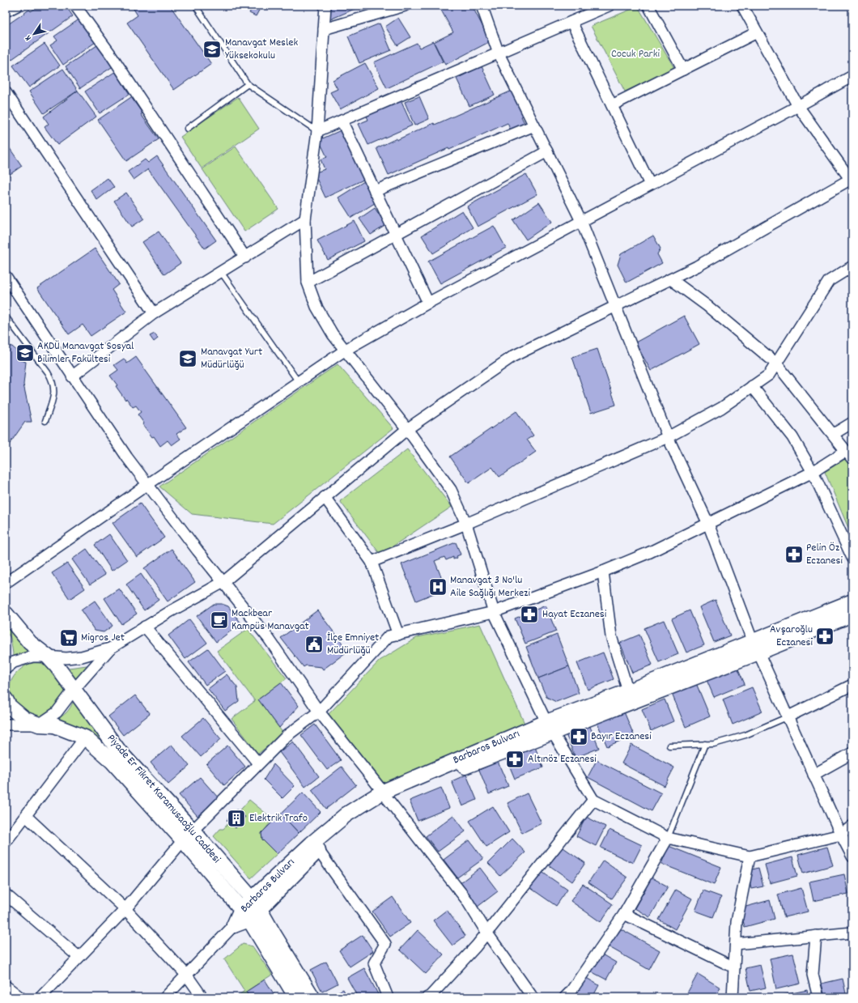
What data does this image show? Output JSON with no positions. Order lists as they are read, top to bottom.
{
  "streets": {
    "street": ["Barbaros Bulvarı", "Piyade Er Fikret Karamusaoğlu Caddesi"]
  },
  "crossings": [
    ["Barbaros Bulvarı", "Piyade Er Fikret Karamusaoğlu Caddesi"]
  ],
  "parks": ["Cocuk Parki"],
  "places": {
    "school or university": ["Manavgat Meslek Yüksekokulu", "AKDÜ Manavgat Sosyal Bilimler Fakültesi", "Manavgat Yurt Müdürlüğü"],
    "pharmacy": [
      "Pelin Öz Eczanesi",
      "Hayat Eczanesi",
      "Avşaroğlu Eczanesi",
      "Bayır Eczanesi",
      "Altınöz Eczanesi"
    ],
    "hospital": ["Manavgat 3 No'lu Aile Sağlığı Merkezi"],
    "cafe": ["Mackbear Kampüs Manavgat"],
    "supermarket": ["Migros Jet"],
    "public building": ["İlçe Emniyet Müdürlüğü"],
    "building": ["Elektrik Trafo"]
  },
  "north": "bottom left"
}
